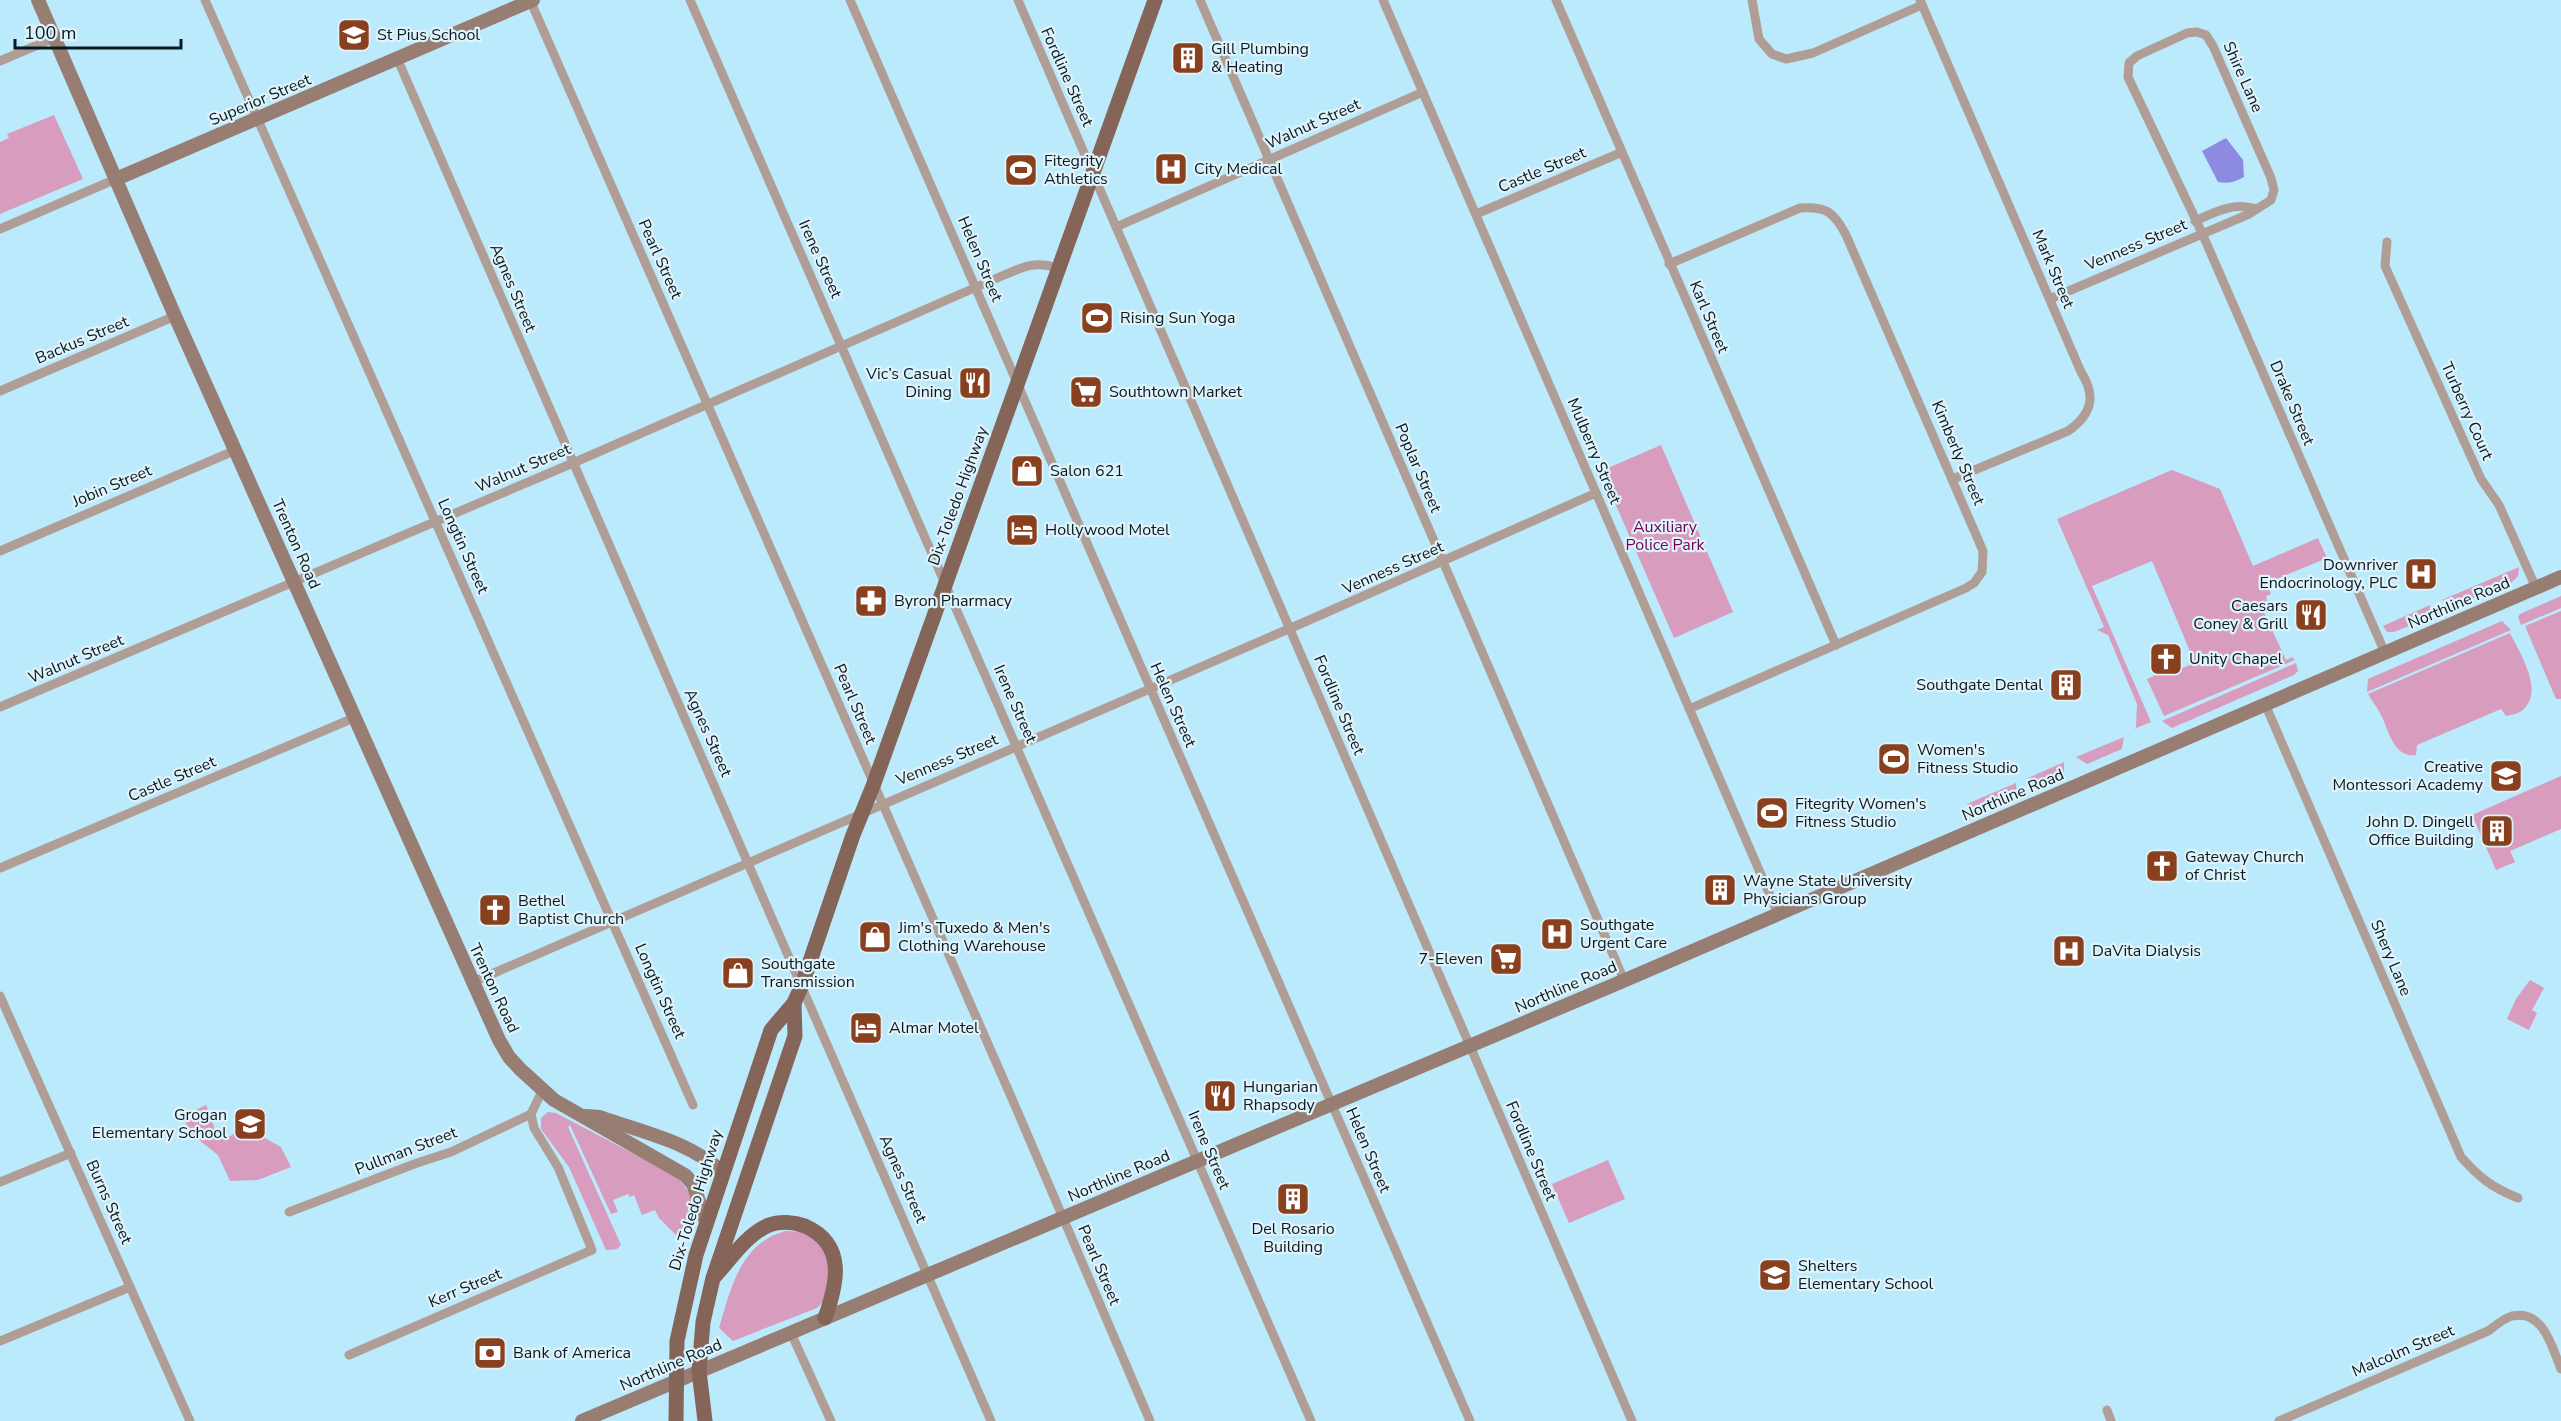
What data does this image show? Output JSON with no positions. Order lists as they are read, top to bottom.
{
  "streets": {
    "main road": [
      "Superior Street",
      "Dix-Toledo Highway",
      "Trenton Road",
      "Northline Road"
    ],
    "street": [
      "Fordline Street",
      "Shire Lane",
      "Walnut Street",
      "Castle Street",
      "Venness Street",
      "Pearl Street",
      "Irene Street",
      "Helen Street",
      "Mark Street",
      "Agnes Street",
      "Karl Street",
      "Backus Street",
      "Drake Street",
      "Turberry Court",
      "Mulberry Street",
      "Kimberly Street",
      "Poplar Street",
      "Jobin Street",
      "Longtin Street",
      "Shery Lane",
      "Pullman Street",
      "Burns Street",
      "Kerr Street",
      "Malcolm Street"
    ]
  },
  "crossings": [
    ["Fordline Street", "Walnut Street"],
    ["Fordline Street", "Venness Street"],
    ["Fordline Street", "Dix-Toledo Highway"],
    ["Fordline Street", "Northline Road"],
    ["Shire Lane", "Drake Street"],
    ["Superior Street", "Pearl Street"],
    ["Superior Street", "Agnes Street"],
    ["Superior Street", "Trenton Road"],
    ["Superior Street", "Longtin Street"],
    ["Walnut Street", "Pearl Street"],
    ["Walnut Street", "Irene Street"],
    ["Walnut Street", "Helen Street"],
    ["Walnut Street", "Agnes Street"],
    ["Walnut Street", "Mulberry Street"],
    ["Walnut Street", "Poplar Street"],
    ["Walnut Street", "Dix-Toledo Highway"],
    ["Walnut Street", "Trenton Road"],
    ["Walnut Street", "Longtin Street"],
    ["Castle Street", "Karl Street"],
    ["Castle Street", "Mulberry Street"],
    ["Castle Street", "Trenton Road"],
    ["Venness Street", "Pearl Street"],
    ["Venness Street", "Irene Street"],
    ["Venness Street", "Helen Street"],
    ["Venness Street", "Mark Street"],
    ["Venness Street", "Agnes Street"],
    ["Venness Street", "Drake Street"],
    ["Venness Street", "Mulberry Street"],
    ["Venness Street", "Poplar Street"],
    ["Venness Street", "Dix-Toledo Highway"],
    ["Venness Street", "Trenton Road"],
    ["Venness Street", "Longtin Street"],
    ["Pearl Street", "Dix-Toledo Highway"],
    ["Pearl Street", "Northline Road"],
    ["Irene Street", "Dix-Toledo Highway"],
    ["Irene Street", "Northline Road"],
    ["Helen Street", "Dix-Toledo Highway"],
    ["Helen Street", "Northline Road"],
    ["Mark Street", "Kimberly Street"],
    ["Agnes Street", "Dix-Toledo Highway"],
    ["Agnes Street", "Northline Road"],
    ["Karl Street", "Kimberly Street"],
    ["Backus Street", "Trenton Road"],
    ["Drake Street", "Northline Road"],
    ["Turberry Court", "Northline Road"],
    ["Mulberry Street", "Kimberly Street"],
    ["Mulberry Street", "Northline Road"],
    ["Poplar Street", "Northline Road"],
    ["Jobin Street", "Trenton Road"],
    ["Dix-Toledo Highway", "Trenton Road"],
    ["Dix-Toledo Highway", "Northline Road"],
    ["Northline Road", "Shery Lane"],
    ["Pullman Street", "Kerr Street"]
  ],
  "parks": ["Auxiliary Police Park"],
  "places": {
    "school or university": [
      "St Pius School",
      "Creative Montessori Academy",
      "Grogan Elementary School",
      "Shelters Elementary School"
    ],
    "building": [
      "Gill Plumbing & Heating",
      "Southgate Dental",
      "John D. Dingell Office Building",
      "Wayne State University Physicians Group",
      "Del Rosario Building"
    ],
    "hospital": [
      "City Medical",
      "Downriver Endocrinology, PLC",
      "Southgate Urgent Care",
      "DaVita Dialysis"
    ],
    "sports": [
      "Fitegrity Athletics",
      "Rising Sun Yoga",
      "Women's Fitness Studio",
      "Fitegrity Women's Fitness Studio"
    ],
    "restaurant": ["Vic’s Casual Dining", "Caesars Coney & Grill", "Hungarian Rhapsody"],
    "supermarket": ["Southtown Market", "7-Eleven"],
    "shop": ["Salon 621", "Jim's Tuxedo & Men's Clothing Warehouse", "Southgate Transmission"],
    "hotel": ["Hollywood Motel", "Almar Motel"],
    "pharmacy": ["Byron Pharmacy"],
    "church": ["Unity Chapel", "Gateway Church of Christ", "Bethel Baptist Church"],
    "bank": ["Bank of America"]
  },
  "scale_bar": "100 m"
}
